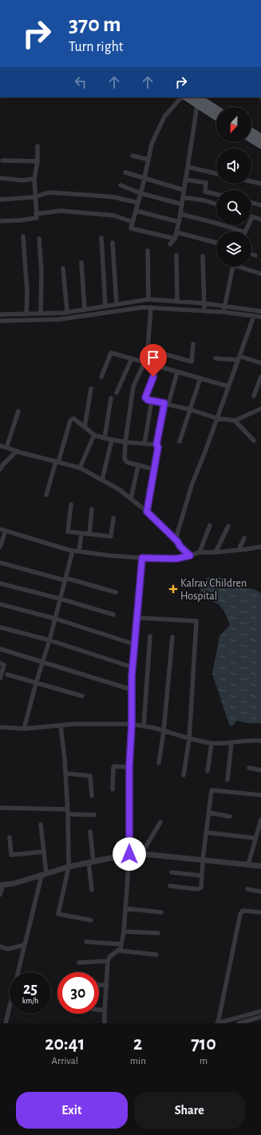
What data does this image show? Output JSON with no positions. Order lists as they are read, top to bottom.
{
  "places": {
    "health": ["Kalrav Children Hospital"]
  },
  "north": "bottom",
  "page": {
    "turn": ["370 m", "Turn right"],
    "speed": "25 km/h",
    "limit": "30",
    "eta": [
      "20:41",
      "Arrival",
      "2",
      "min",
      "710",
      "m"
    ],
    "buttons": ["Exit", "Share"]
  }
}
